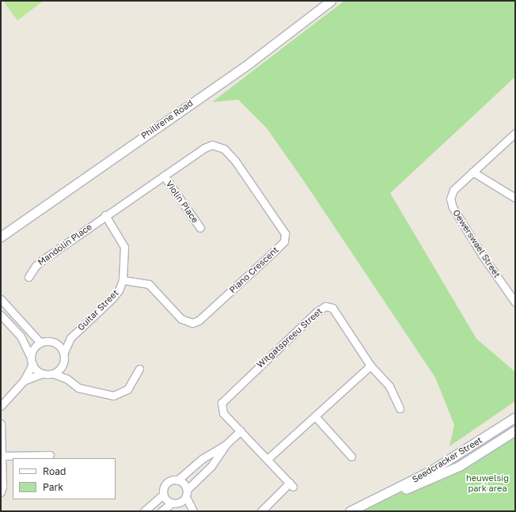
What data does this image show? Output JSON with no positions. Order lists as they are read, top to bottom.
{
  "streets": {
    "street": [
      "Philirene Road",
      "Violin Place",
      "Oewerswael Street",
      "Mandolin Place",
      "Piano Crescent",
      "Guitar Street",
      "Witgatspreeu Street",
      "Seedcracker Street"
    ]
  },
  "crossings": [
    ["Violin Place", "Piano Crescent"],
    ["Mandolin Place", "Piano Crescent"],
    ["Piano Crescent", "Guitar Street"]
  ],
  "parks": ["heuwelsig park area"],
  "legend": ["Road", "Park"]
}
